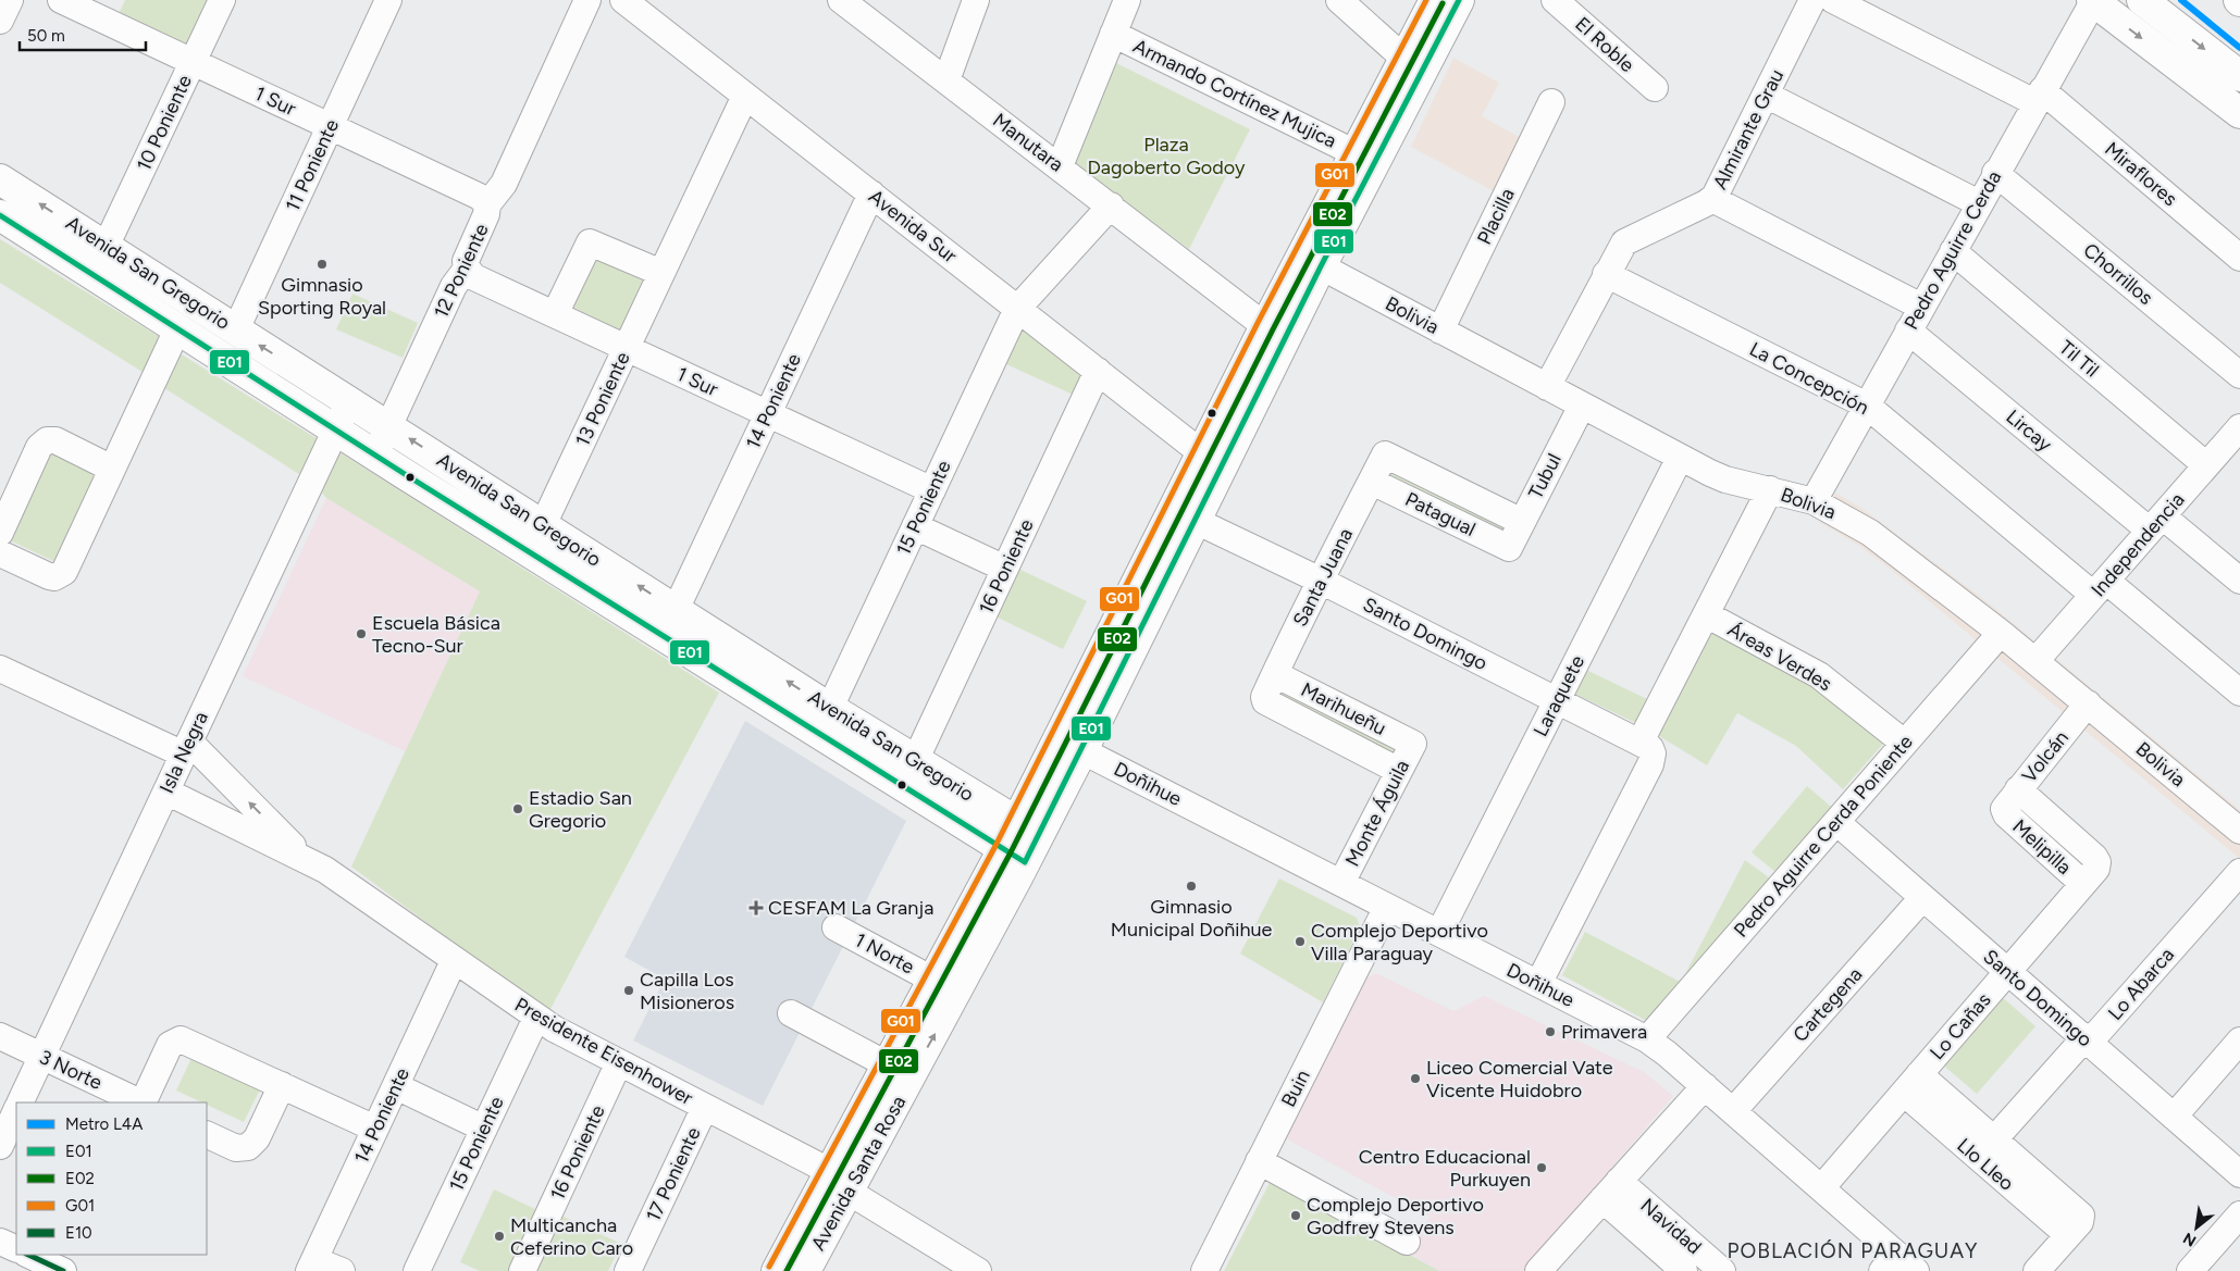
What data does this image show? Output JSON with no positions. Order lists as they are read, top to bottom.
{
  "streets": {
    "main road": ["Avenida San Gregorio", "Avenida Santa Rosa"],
    "street": [
      "El Roble",
      "Armando Cortínez Mujica",
      "1 Sur",
      "10 Poniente",
      "Almirante Grau",
      "Manutara",
      "11 Poniente",
      "Miraflores",
      "Placilla",
      "Avenida Sur",
      "Pedro Aguirre Cerda",
      "12 Poniente",
      "Chorrillos",
      "Bolivia",
      "Til Til",
      "La Concepción",
      "13 Poniente",
      "14 Poniente",
      "Lircay",
      "Tubul",
      "15 Poniente",
      "Patagual",
      "Independencia",
      "16 Poniente",
      "Santa Juana",
      "Santo Domingo",
      "Áreas Verdes",
      "Laraquete",
      "Marihueñu",
      "Isla Negra",
      "Volcán",
      "Doñihue",
      "Monte Águila",
      "Pedro Aguirre Cerda Poniente",
      "Melipilla",
      "1 Norte",
      "Lo Abarca",
      "Cartegena",
      "Lo Cañas",
      "Presidente Eisenhower",
      "3 Norte",
      "Buin",
      "Llo Lleo",
      "17 Poniente",
      "Navidad"
    ]
  },
  "crossings": [
    ["Armando Cortínez Mujica", "Avenida Santa Rosa"],
    ["1 Sur", "10 Poniente"],
    ["1 Sur", "11 Poniente"],
    ["1 Sur", "12 Poniente"],
    ["1 Sur", "13 Poniente"],
    ["1 Sur", "14 Poniente"],
    ["1 Sur", "15 Poniente"],
    ["10 Poniente", "Avenida San Gregorio"],
    ["Almirante Grau", "Bolivia"],
    ["Almirante Grau", "La Concepción"],
    ["Manutara", "15 Poniente"],
    ["Manutara", "Avenida Santa Rosa"],
    ["11 Poniente", "Avenida San Gregorio"],
    ["Miraflores", "Pedro Aguirre Cerda"],
    ["Placilla", "Bolivia"],
    ["Avenida Sur", "13 Poniente"],
    ["Avenida Sur", "14 Poniente"],
    ["Avenida Sur", "15 Poniente"],
    ["Avenida Sur", "16 Poniente"],
    ["Avenida Sur", "Avenida Santa Rosa"],
    ["Pedro Aguirre Cerda", "Chorrillos"],
    ["Pedro Aguirre Cerda", "Bolivia"],
    ["Pedro Aguirre Cerda", "Til Til"],
    ["Pedro Aguirre Cerda", "La Concepción"],
    ["Pedro Aguirre Cerda", "Lircay"],
    ["12 Poniente", "Avenida San Gregorio"],
    ["Avenida San Gregorio", "13 Poniente"],
    ["Avenida San Gregorio", "14 Poniente"],
    ["Avenida San Gregorio", "15 Poniente"],
    ["Avenida San Gregorio", "16 Poniente"],
    ["Avenida San Gregorio", "Isla Negra"],
    ["Avenida San Gregorio", "Avenida Santa Rosa"],
    ["Bolivia", "Tubul"],
    ["Bolivia", "Independencia"],
    ["Bolivia", "Laraquete"],
    ["Bolivia", "Volcán"],
    ["Bolivia", "Pedro Aguirre Cerda Poniente"],
    ["Bolivia", "Avenida Santa Rosa"],
    ["Til Til", "Independencia"],
    ["La Concepción", "Independencia"],
    ["14 Poniente", "Presidente Eisenhower"],
    ["Lircay", "Independencia"],
    ["Tubul", "Patagual"],
    ["15 Poniente", "Presidente Eisenhower"],
    ["Patagual", "Santa Juana"],
    ["16 Poniente", "Presidente Eisenhower"],
    ["Santa Juana", "Santo Domingo"],
    ["Santa Juana", "Marihueñu"],
    ["Santo Domingo", "Laraquete"],
    ["Santo Domingo", "Pedro Aguirre Cerda Poniente"],
    ["Santo Domingo", "Lo Abarca"],
    ["Santo Domingo", "Cartegena"],
    ["Santo Domingo", "Lo Cañas"],
    ["Santo Domingo", "Avenida Santa Rosa"],
    ["Áreas Verdes", "Pedro Aguirre Cerda Poniente"],
    ["Laraquete", "Doñihue"],
    ["Marihueñu", "Monte Águila"],
    ["Isla Negra", "Presidente Eisenhower"],
    ["Isla Negra", "3 Norte"],
    ["Volcán", "Melipilla"],
    ["Doñihue", "Monte Águila"],
    ["Doñihue", "Pedro Aguirre Cerda Poniente"],
    ["Doñihue", "Cartegena"],
    ["Doñihue", "Lo Cañas"],
    ["Doñihue", "Buin"],
    ["Doñihue", "Avenida Santa Rosa"],
    ["Melipilla", "Lo Cañas"],
    ["1 Norte", "Avenida Santa Rosa"],
    ["Lo Abarca", "Llo Lleo"],
    ["Lo Cañas", "Llo Lleo"],
    ["Presidente Eisenhower", "Avenida Santa Rosa"],
    ["Presidente Eisenhower", "17 Poniente"]
  ],
  "districts": ["POBLACIÓN PARAGUAY"],
  "parks": ["Plaza Dagoberto Godoy"],
  "places": {
    "other": [
      "Gimnasio Sporting Royal",
      "Escuela Básica Tecno-Sur",
      "Estadio San Gregorio",
      "Gimnasio Municipal Doñihue",
      "Complejo Deportivo Villa Paraguay",
      "Capilla Los Misioneros",
      "Primavera",
      "Liceo Comercial Vate Vicente Huidobro",
      "Centro Educacional Purkuyen",
      "Complejo Deportivo Godfrey Stevens",
      "Multicancha Ceferino Caro"
    ],
    "health": ["CESFAM La Granja"]
  },
  "lines": [
    "metro line L4A",
    "transit line E01",
    "transit line G01",
    "transit line E02",
    "transit line E10"
  ],
  "legend": [
    "Metro L4A",
    "E01",
    "E02",
    "G01",
    "E10"
  ],
  "scale_bar": "50 m",
  "north": "bottom left"
}
